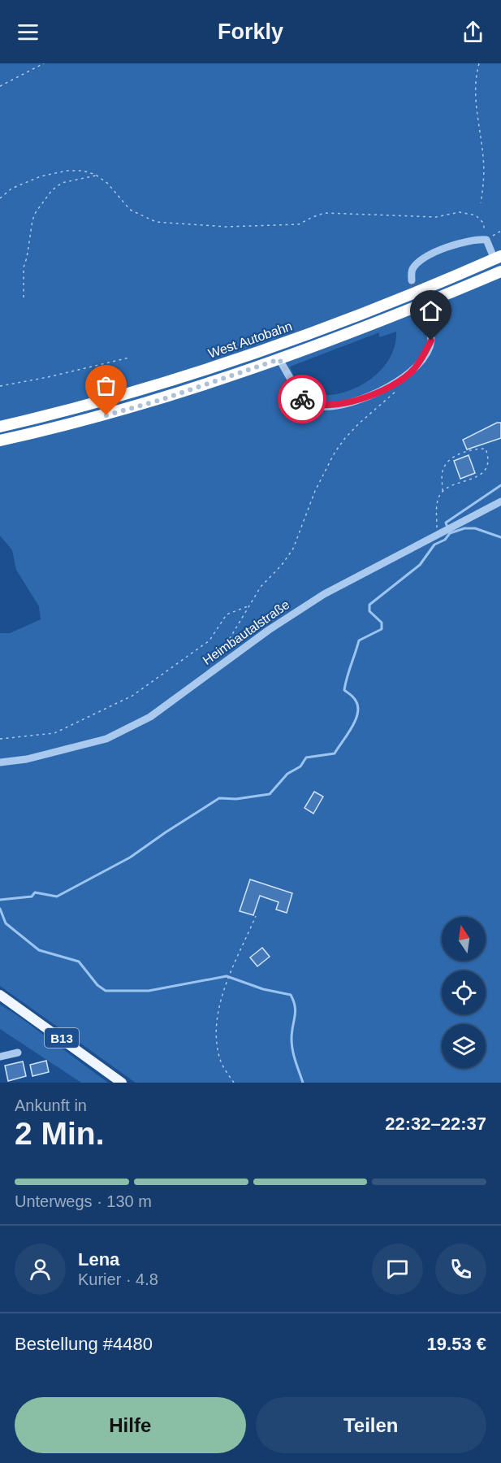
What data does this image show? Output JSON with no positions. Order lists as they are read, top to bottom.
{
  "streets": {
    "highway": ["West Autobahn"],
    "main road": ["B13"],
    "street": ["Heimbautalstraße"]
  },
  "north": "top",
  "page": {
    "header": "Forkly",
    "heading": ["2 Min.", "Ankunft in", "22:32–22:37"],
    "panel": [
      "Lena",
      "Kurier · 4.8",
      "Bestellung #4480",
      "19.53 €"
    ],
    "bar": "Unterwegs · 130 m",
    "buttons": ["Hilfe", "Teilen"]
  }
}
